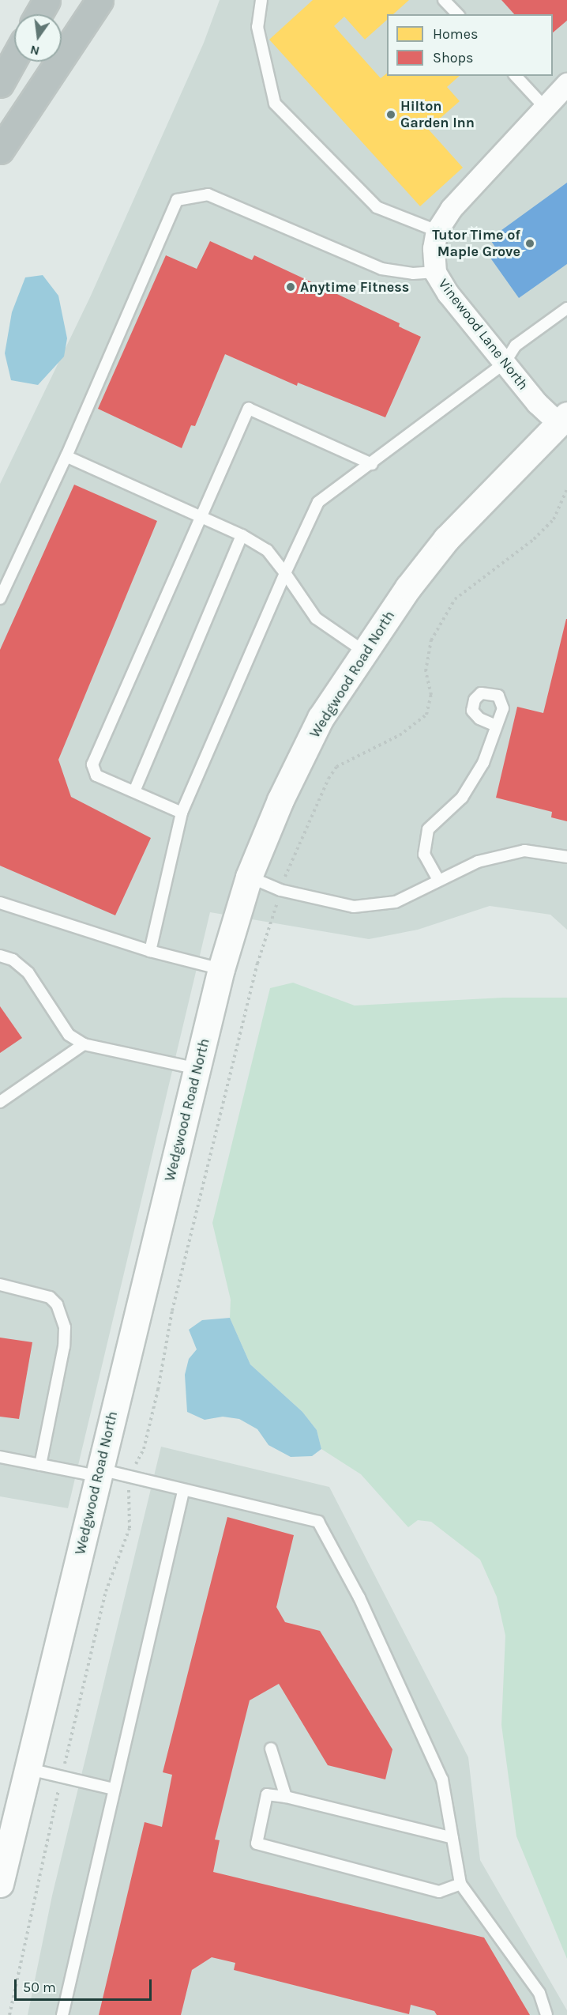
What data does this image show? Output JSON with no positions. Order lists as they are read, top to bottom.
{
  "streets": {
    "street": ["Vinewood Lane North", "Wedgwood Road North"]
  },
  "crossings": [
    ["Vinewood Lane North", "Wedgwood Road North"]
  ],
  "places": ["Hilton Garden Inn", "Tutor Time of Maple Grove", "Anytime Fitness"],
  "legend": ["Homes", "Shops"],
  "scale_bar": "50 m",
  "north": "bottom"
}
